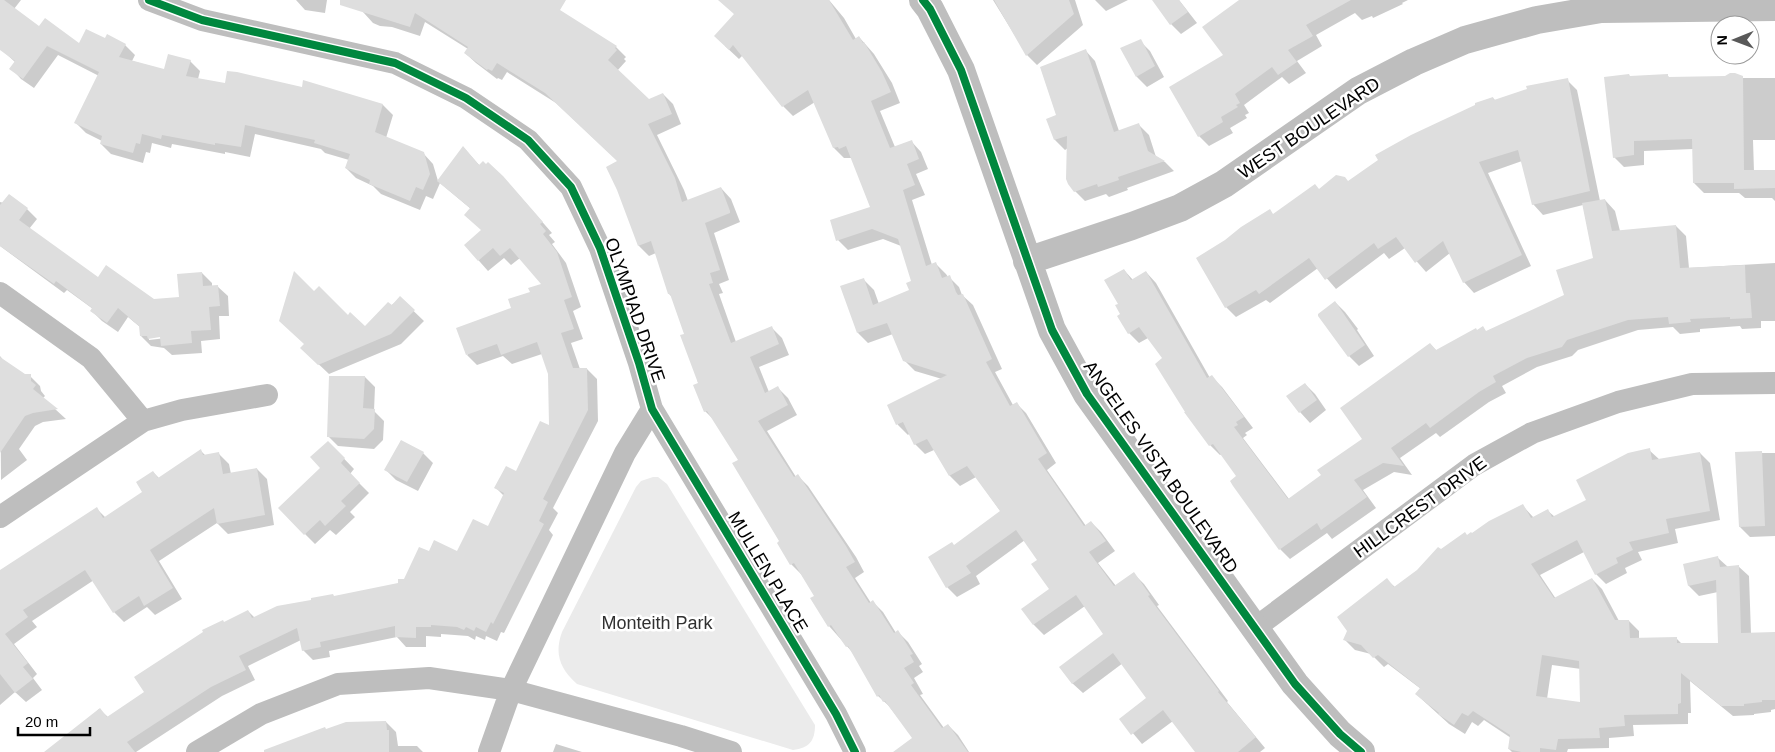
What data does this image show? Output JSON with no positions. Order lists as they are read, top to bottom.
{
  "streets": {
    "street": [
      "WEST BOULEVARD",
      "OLYMPIAD DRIVE",
      "ANGELES VISTA BOULEVARD",
      "HILLCREST DRIVE",
      "MULLEN PLACE"
    ]
  },
  "crossings": [
    ["WEST BOULEVARD", "ANGELES VISTA BOULEVARD"],
    ["OLYMPIAD DRIVE", "MULLEN PLACE"],
    ["ANGELES VISTA BOULEVARD", "HILLCREST DRIVE"]
  ],
  "parks": ["Monteith Park"],
  "scale_bar": "20 m",
  "north": "left"
}
